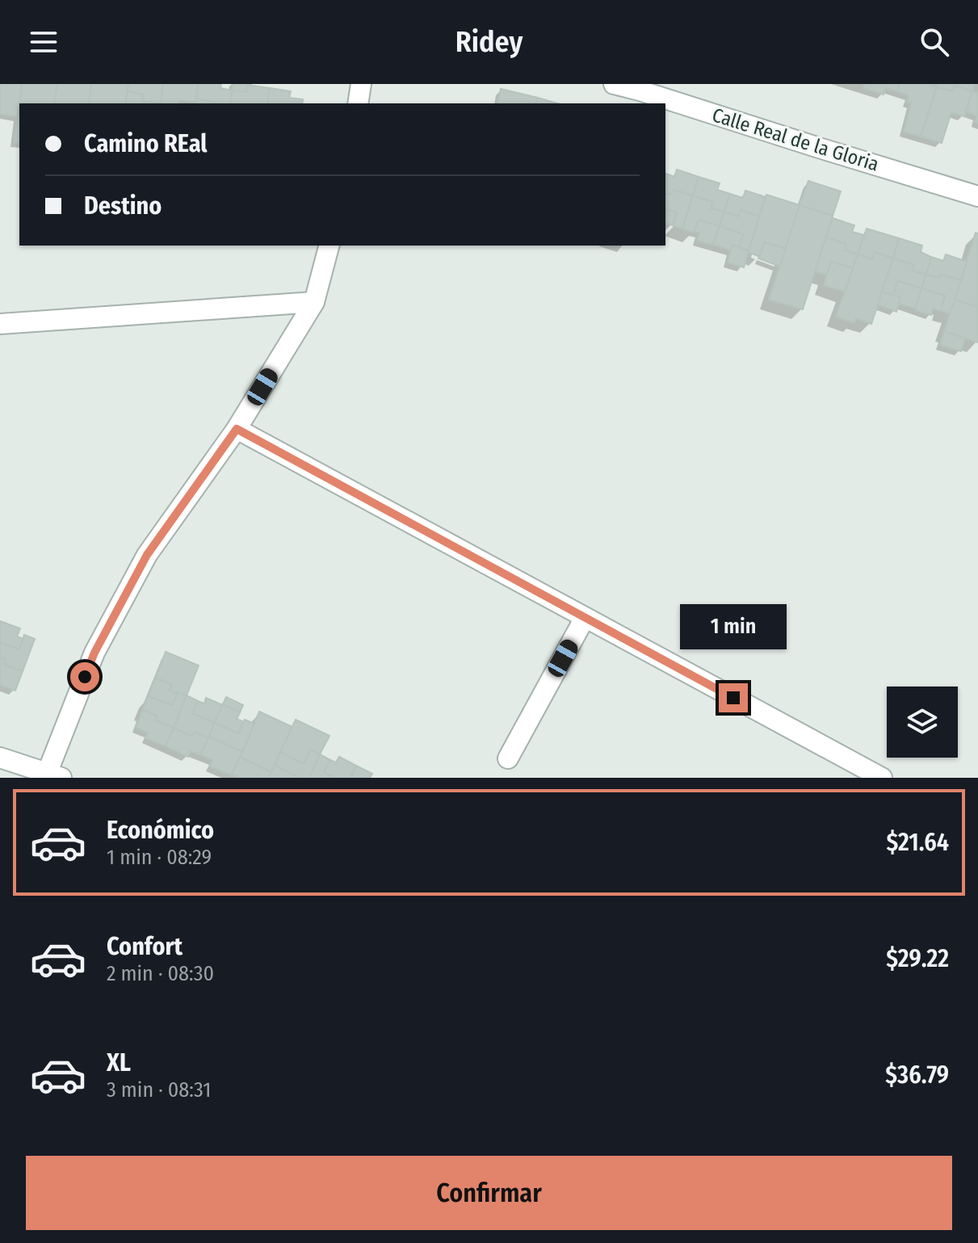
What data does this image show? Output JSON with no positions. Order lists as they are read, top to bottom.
{
  "streets": {
    "street": ["Calle Real de la Gloria"]
  },
  "page": {
    "header": "Ridey",
    "banner": ["Camino REal", "Destino"],
    "bubble": "1 min",
    "list": [
      {
        "name": "Económico",
        "note": "1 min · 08:29",
        "value": "$21.64"
      },
      {
        "name": "Confort",
        "note": "2 min · 08:30",
        "value": "$29.22"
      },
      {
        "name": "XL",
        "note": "3 min · 08:31",
        "value": "$36.79"
      }
    ],
    "buttons": "Confirmar"
  }
}
